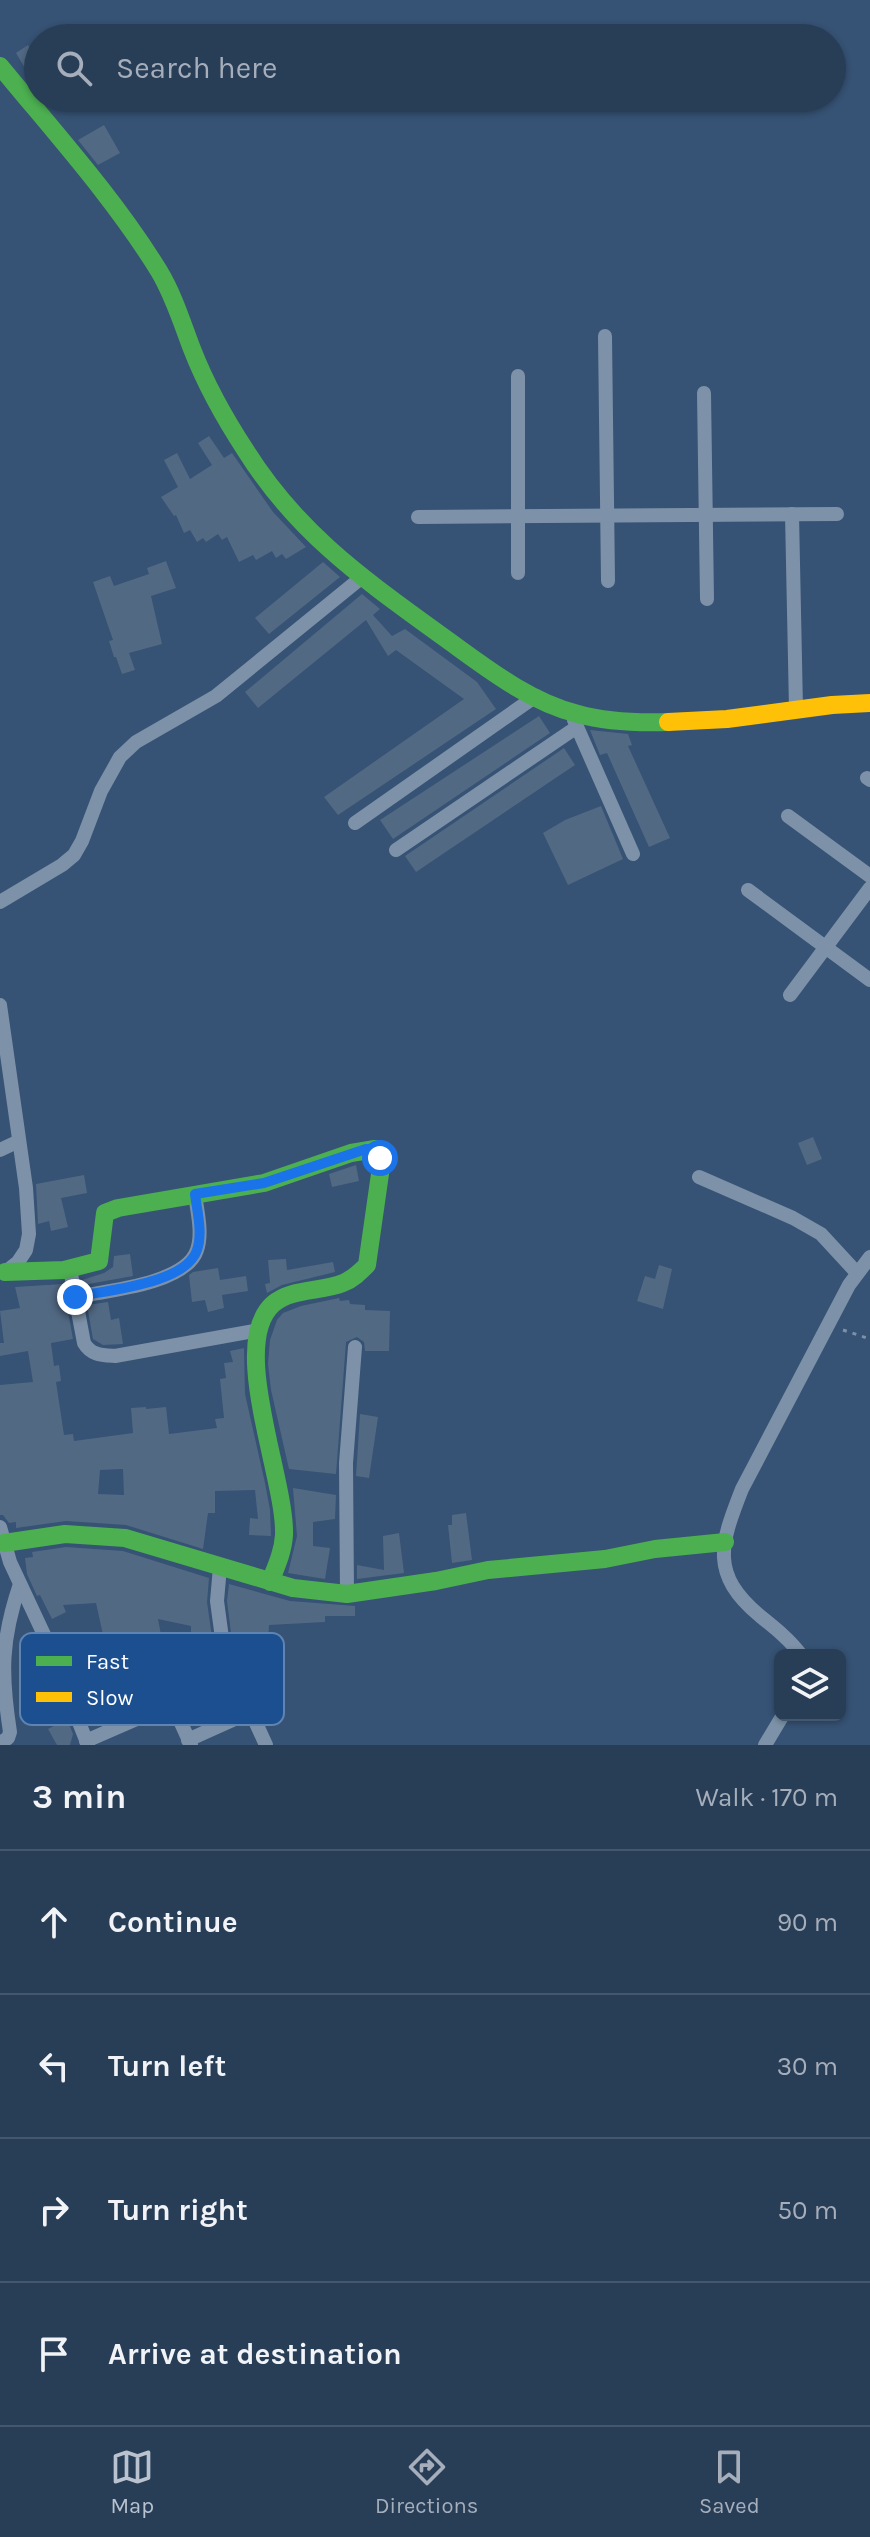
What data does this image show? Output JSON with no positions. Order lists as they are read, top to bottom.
{
  "legend": ["Fast", "Slow"],
  "page": {
    "search": "Search here",
    "heading": ["3 min", "Walk · 170 m"],
    "list": [
      ["Continue", "90 m"],
      ["Turn left", "30 m"],
      ["Turn right", "50 m"],
      "Arrive at destination"
    ],
    "nav": ["Map", "Directions", "Saved"]
  }
}
